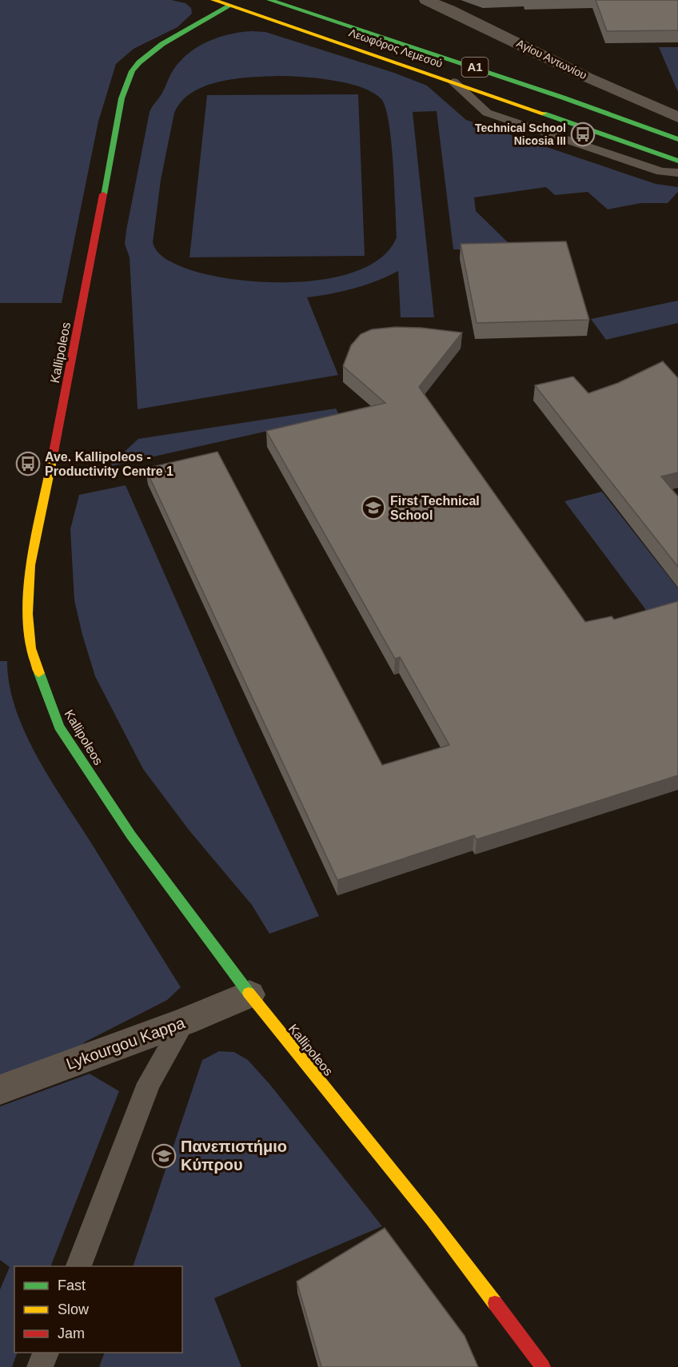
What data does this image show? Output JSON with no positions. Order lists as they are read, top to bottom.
{
  "streets": {
    "main road": ["Λεωφόρος Λεμεσού", "A1", "Kallipoleos"],
    "street": ["Αγίου Αντωνίου", "Lykourgou Kappa"]
  },
  "crossings": [
    ["Λεωφόρος Λεμεσού", "Kallipoleos"],
    ["Kallipoleos", "Lykourgou Kappa"]
  ],
  "places": {
    "bus stop": ["Technical School Nicosia III", "Ave. Kallipoleos - Productivity Centre 1"],
    "school or university": ["First Technical School", "Πανεπιστήμιο Κύπρου"]
  },
  "legend": ["Fast", "Slow", "Jam"]
}
